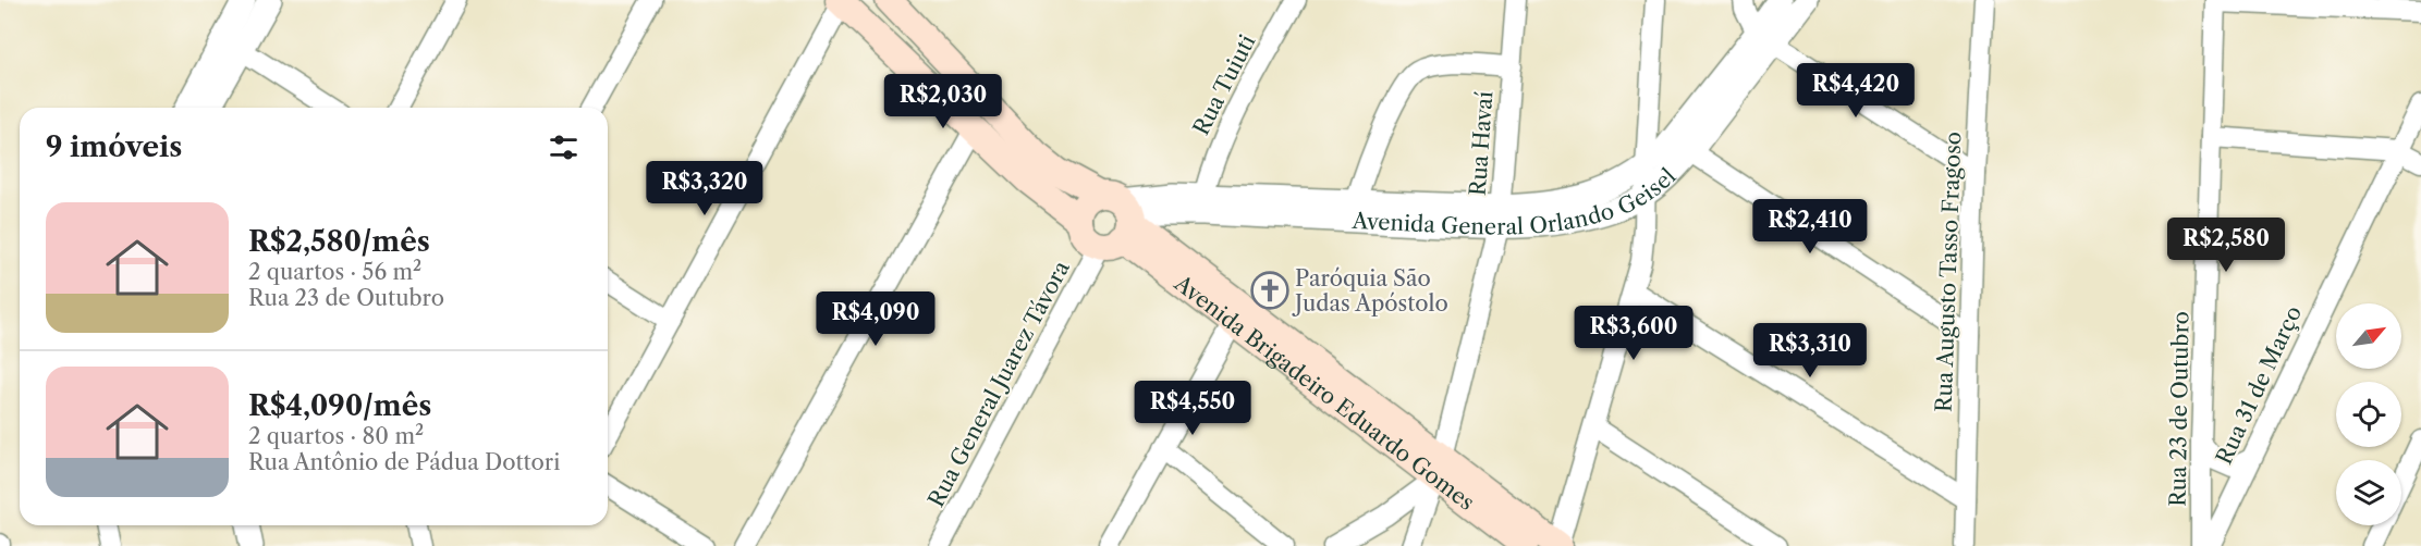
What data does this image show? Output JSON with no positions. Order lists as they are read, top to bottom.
{
  "streets": {
    "main road": ["Avenida Brigadeiro Eduardo Gomes"],
    "street": [
      "Rua Tuiuti",
      "Rua Havaí",
      "Avenida General Orlando Geisel",
      "Rua Augusto Tasso Fragoso",
      "Rua General Juarez Távora",
      "Rua 31 de Março",
      "Rua 23 de Outubro"
    ]
  },
  "crossings": [
    ["Rua Tuiuti", "Avenida General Orlando Geisel"],
    ["Rua Havaí", "Avenida General Orlando Geisel"],
    ["Rua Havaí", "Avenida Brigadeiro Eduardo Gomes"],
    ["Avenida General Orlando Geisel", "Rua General Juarez Távora"],
    ["Avenida General Orlando Geisel", "Avenida Brigadeiro Eduardo Gomes"],
    ["Rua General Juarez Távora", "Avenida Brigadeiro Eduardo Gomes"]
  ],
  "places": {
    "church": ["Paróquia São Judas Apóstolo"]
  },
  "north": "top right",
  "page": {
    "price": [
      "R$4,420",
      "R$2,030",
      "R$3,320",
      "R$2,410",
      "R$2,580",
      "R$4,090",
      "R$3,600",
      "R$3,310",
      "R$4,550"
    ],
    "heading": "9 imóveis",
    "list": [
      {
        "name": "R$2,580/mês",
        "note": "2 quartos · 56 m² · Rua 23 de Outubro"
      },
      {
        "name": "R$4,090/mês",
        "note": "2 quartos · 80 m² · Rua Antônio de Pádua Dottori"
      }
    ]
  }
}
